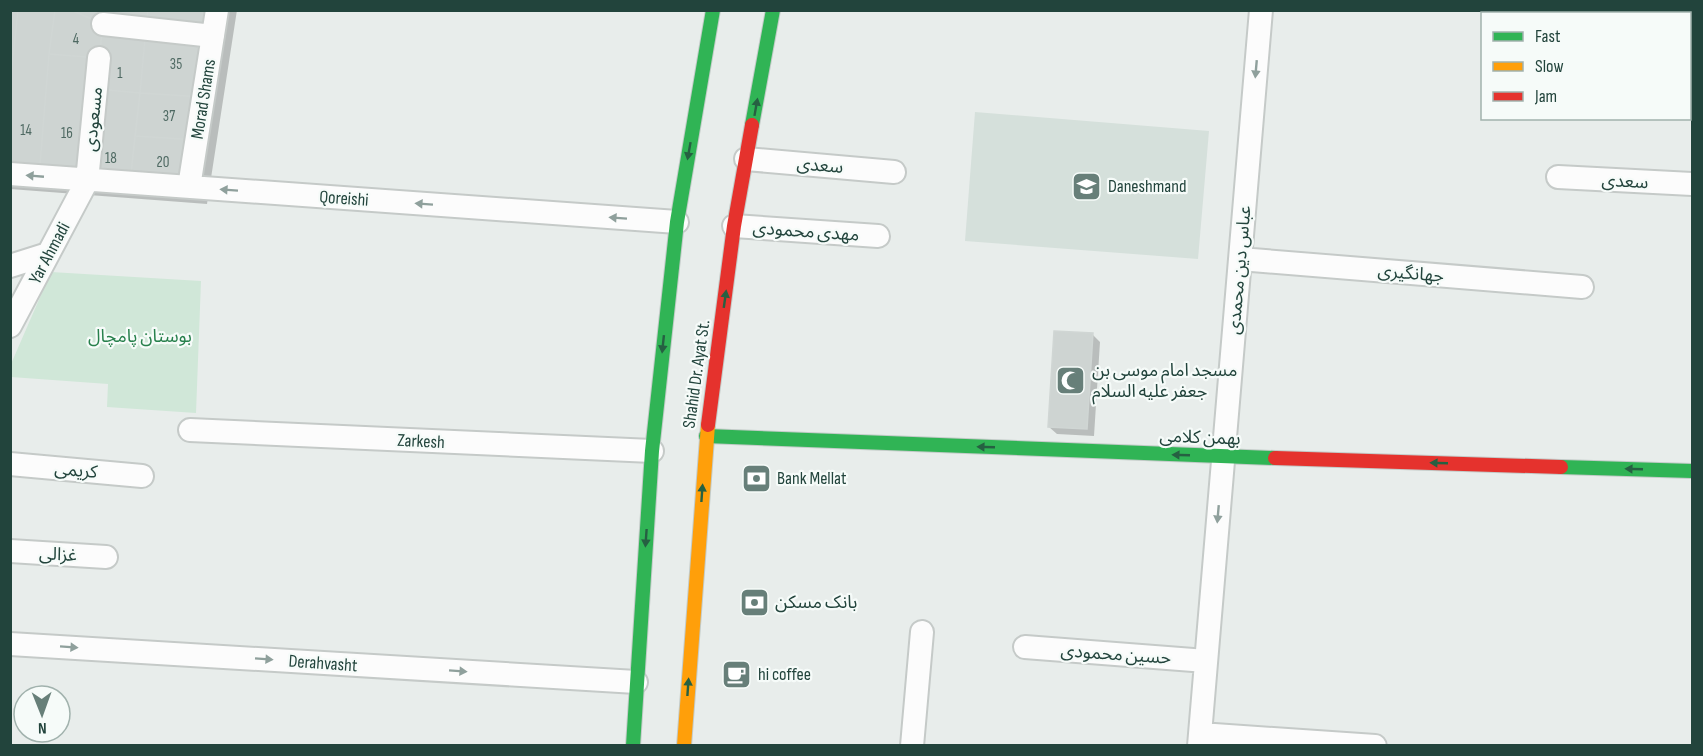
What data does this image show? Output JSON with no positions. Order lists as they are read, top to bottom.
{
  "streets": {
    "main road": ["Shahid Dr. Ayat St.", "بهمن کلامی"],
    "street": [
      "Morad Shams",
      "مسعودی",
      "سعدی",
      "Qoreishi",
      "مهدی محمودی",
      "Yar Ahmadi",
      "عباس دین محمدی",
      "جهانگیری",
      "Zarkesh",
      "کریمی",
      "غزالی",
      "حسین محمودی",
      "Derahvasht"
    ]
  },
  "crossings": [
    ["Morad Shams", "Qoreishi"],
    ["مسعودی", "Qoreishi"],
    ["مسعودی", "Yar Ahmadi"],
    ["سعدی", "Shahid Dr. Ayat St."],
    ["Qoreishi", "Yar Ahmadi"],
    ["Qoreishi", "Shahid Dr. Ayat St."],
    ["مهدی محمودی", "Shahid Dr. Ayat St."],
    ["عباس دین محمدی", "جهانگیری"],
    ["عباس دین محمدی", "بهمن کلامی"],
    ["عباس دین محمدی", "حسین محمودی"],
    ["Shahid Dr. Ayat St.", "بهمن کلامی"],
    ["Shahid Dr. Ayat St.", "Zarkesh"],
    ["Shahid Dr. Ayat St.", "Derahvasht"]
  ],
  "one_way": [
    "Qoreishi",
    "عباس دین محمدی",
    "بهمن کلامی",
    "Derahvasht"
  ],
  "parks": ["بوستان پامچال"],
  "places": {
    "school or university": ["Daneshmand"],
    "mosque": ["مسجد امام موسی بن جعفر علیه السلام"],
    "bank": ["Bank Mellat", "بانک مسکن"],
    "cafe": ["hi coffee"]
  },
  "house_numbers": [
    "4",
    "35",
    "1",
    "37",
    "14",
    "16",
    "18",
    "20"
  ],
  "legend": ["Fast", "Slow", "Jam"],
  "north": "bottom"
}
